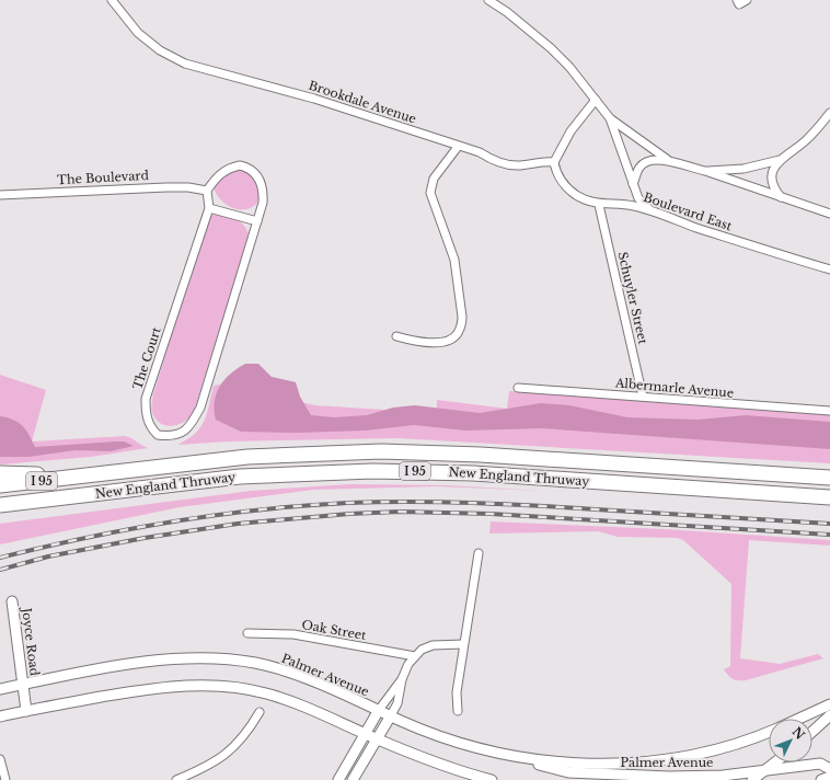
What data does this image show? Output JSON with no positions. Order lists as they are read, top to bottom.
{
  "streets": {
    "highway": ["I 95", "New England Thruway"],
    "street": [
      "Brookdale Avenue",
      "The Boulevard",
      "Boulevard East",
      "Schuyler Street",
      "The Court",
      "Albermarle Avenue",
      "Oak Street",
      "Joyce Road",
      "Palmer Avenue"
    ]
  },
  "crossings": [
    ["Brookdale Avenue", "Boulevard East"],
    ["The Boulevard", "The Court"],
    ["Boulevard East", "Schuyler Street"],
    ["Schuyler Street", "Albermarle Avenue"],
    ["Joyce Road", "Palmer Avenue"]
  ],
  "north": "top right"
}
